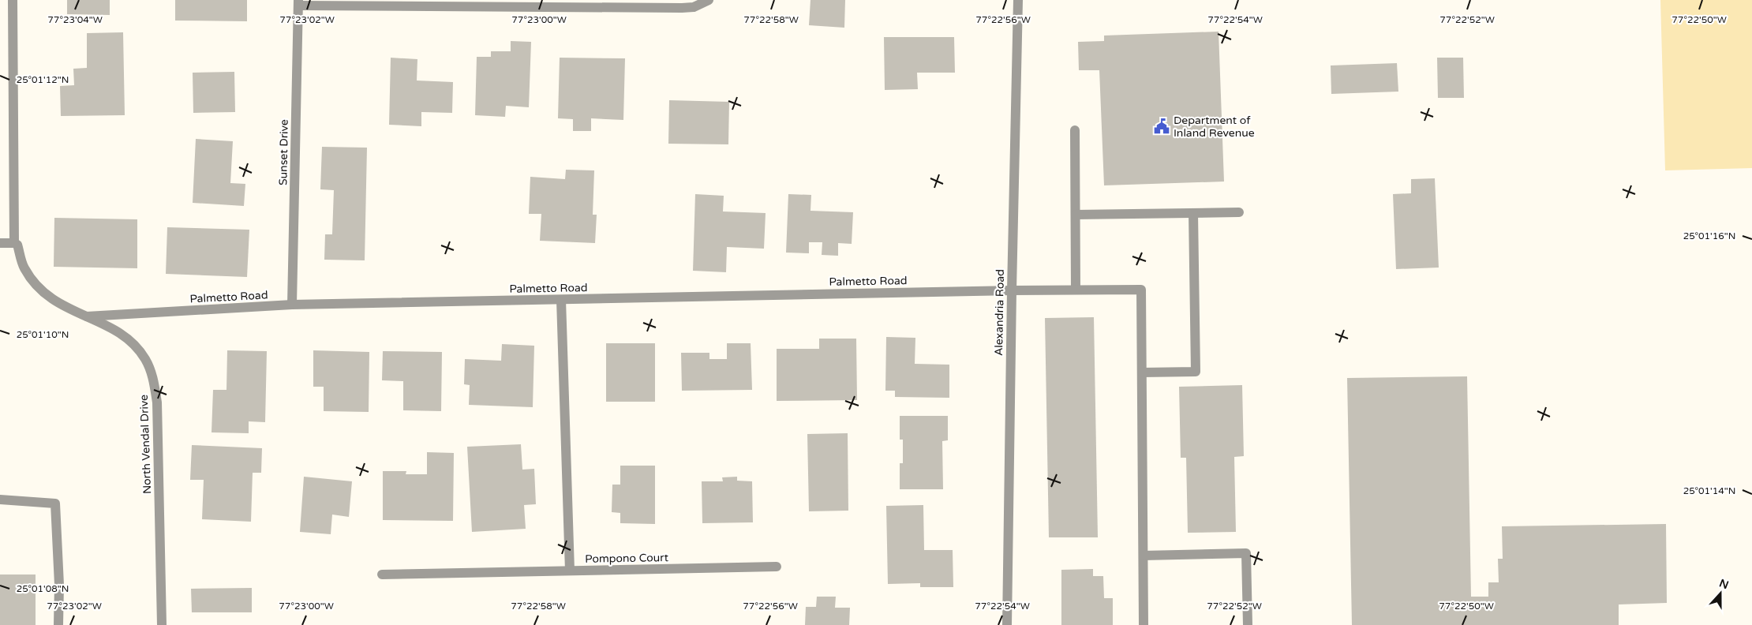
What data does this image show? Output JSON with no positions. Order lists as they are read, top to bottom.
{
  "streets": {
    "street": [
      "Sunset Drive",
      "Palmetto Road",
      "Alexandria Road",
      "North Vendal Drive",
      "Pompono Court"
    ]
  },
  "crossings": [
    ["Sunset Drive", "Palmetto Road"],
    ["Palmetto Road", "Alexandria Road"],
    ["Palmetto Road", "North Vendal Drive"]
  ],
  "places": {
    "public building": ["Department of Inland Revenue"]
  },
  "north": "top",
  "coordinates": [
    "77°23'04\"W",
    "77°23'02\"W",
    "77°23'00\"W",
    "77°22'58\"W",
    "77°22'56\"W",
    "77°22'54\"W",
    "77°22'52\"W",
    "77°22'50\"W",
    "25°01'12\"N",
    "25°01'16\"N",
    "25°01'10\"N",
    "25°01'14\"N",
    "25°01'08\"N"
  ]
}
